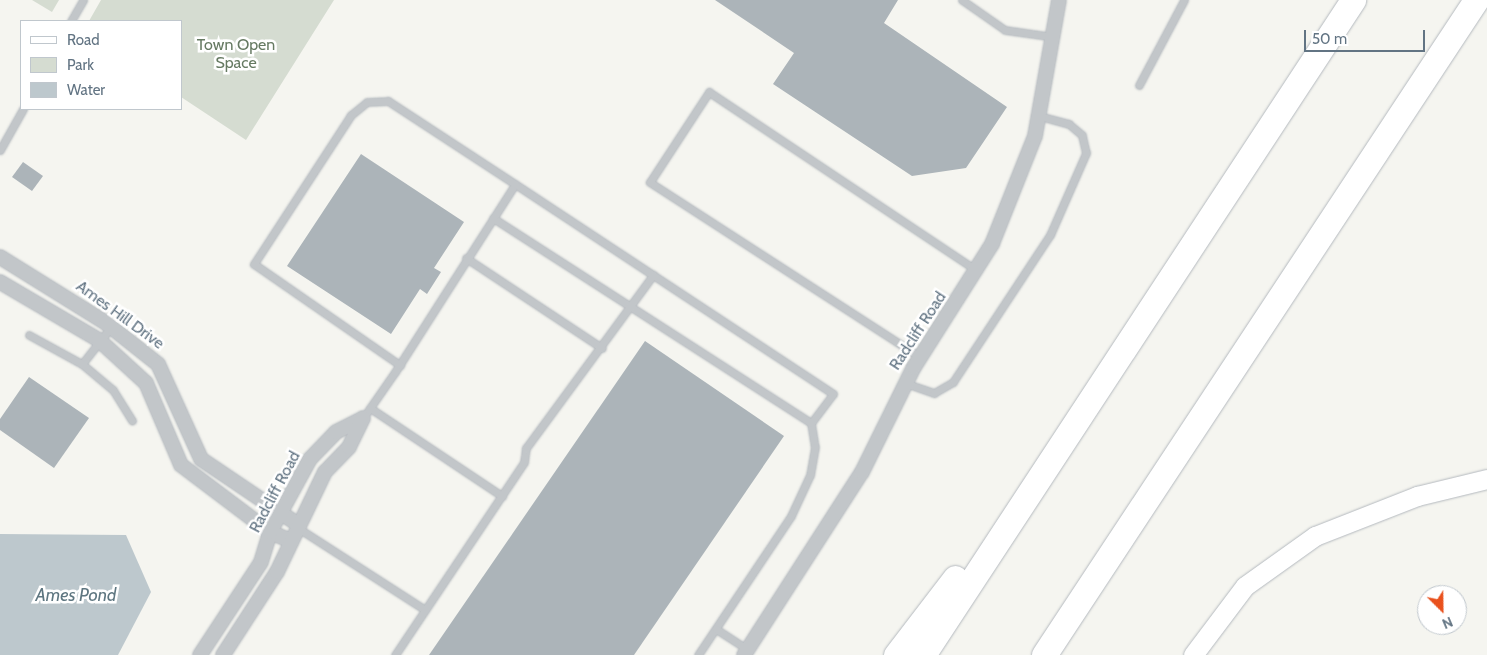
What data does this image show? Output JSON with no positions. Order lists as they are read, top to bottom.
{
  "streets": {
    "street": ["Ames Hill Drive", "Radcliff Road"]
  },
  "crossings": [
    ["Ames Hill Drive", "Radcliff Road"]
  ],
  "water": ["Ames Pond"],
  "parks": ["Town Open Space"],
  "legend": ["Road", "Park", "Water"],
  "scale_bar": "50 m",
  "north": "bottom right"
}
